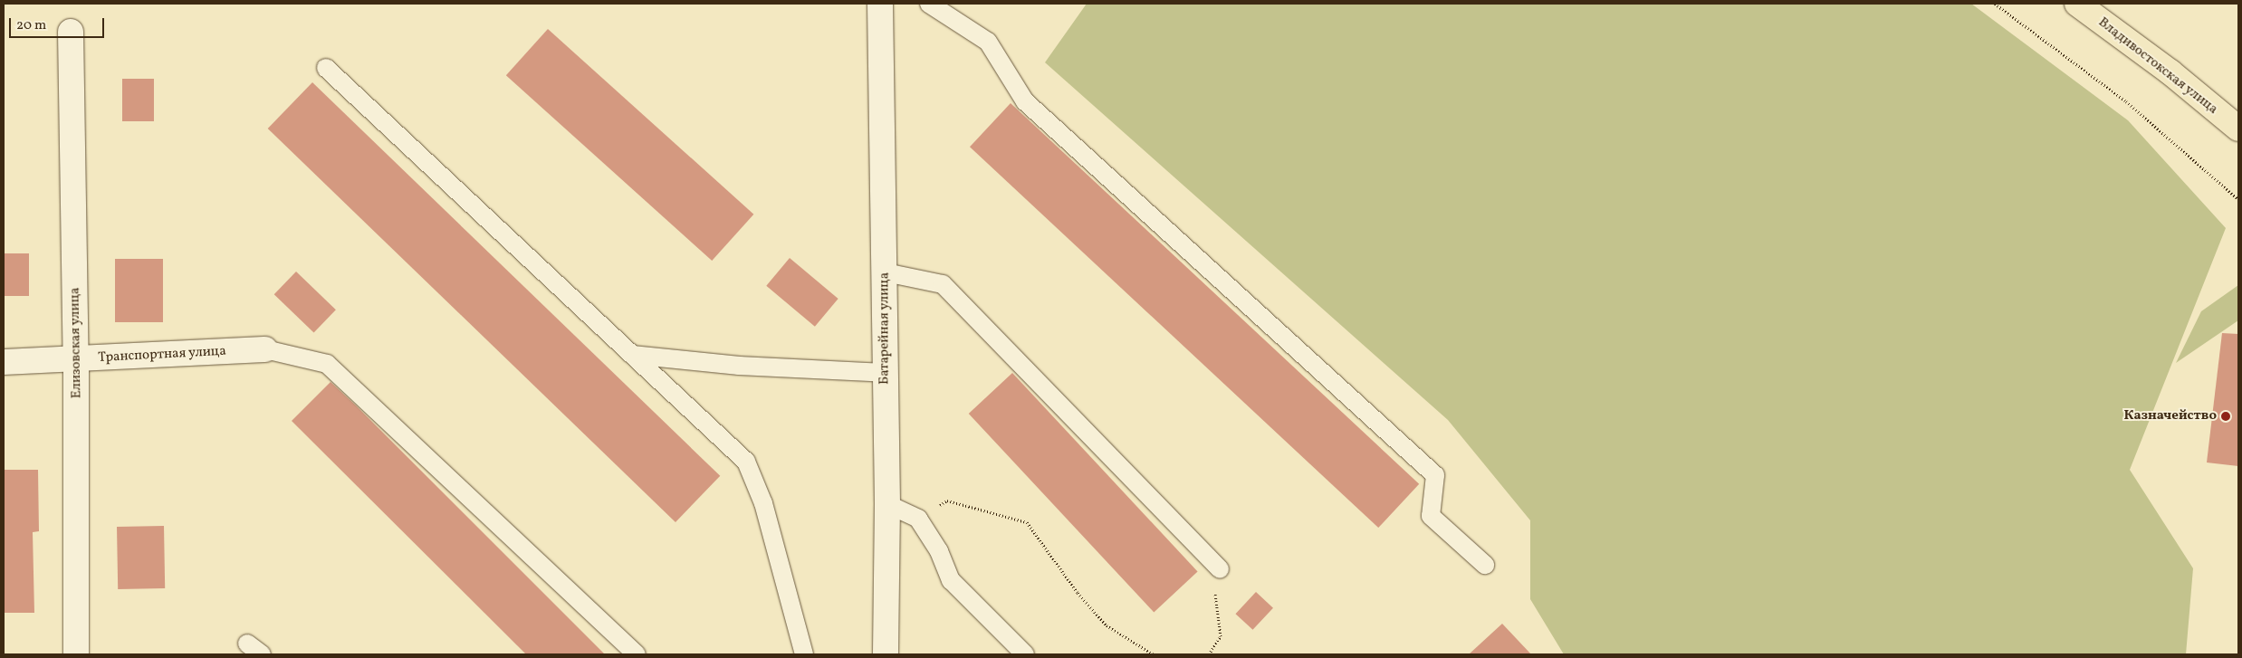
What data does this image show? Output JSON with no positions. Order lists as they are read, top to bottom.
{
  "streets": {
    "main road": ["Владивостокская улица"],
    "street": ["Батарейная улица", "Елизовская улица", "Транспортная улица"]
  },
  "crossings": [
    ["Елизовская улица", "Транспортная улица"]
  ],
  "places": ["Казначейство"],
  "scale_bar": "20 m"
}
